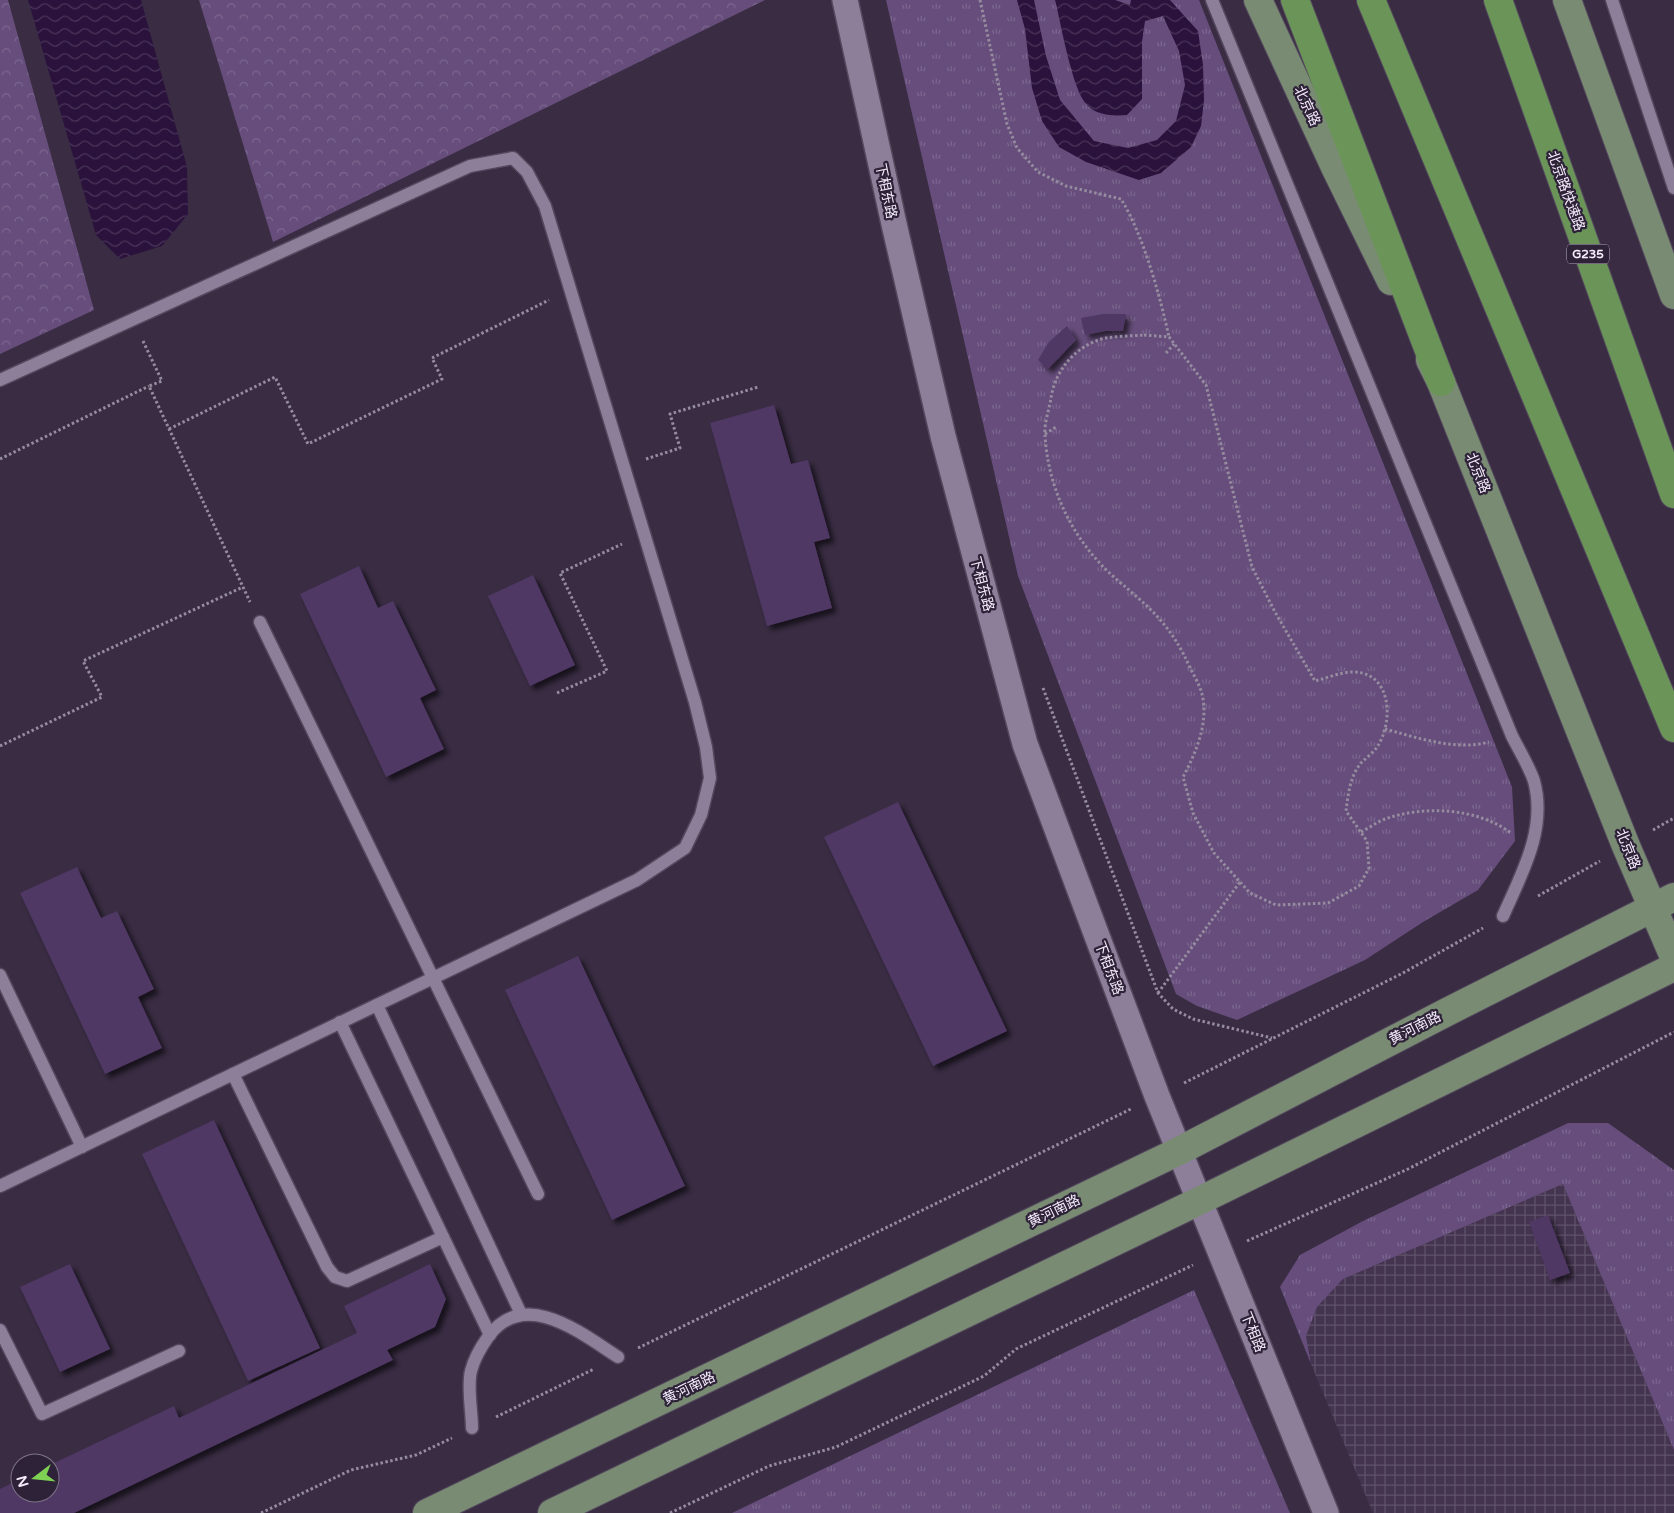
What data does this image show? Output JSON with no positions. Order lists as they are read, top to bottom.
{
  "streets": {
    "highway": ["北京路快速路", "G235"],
    "main road": ["北京路", "黄河南路"],
    "street": ["下相东路", "下相路"]
  },
  "crossings": [
    ["北京路", "黄河南路"],
    ["下相东路", "黄河南路"],
    ["下相东路", "下相路"],
    ["黄河南路", "下相路"]
  ],
  "north": "left"
}
